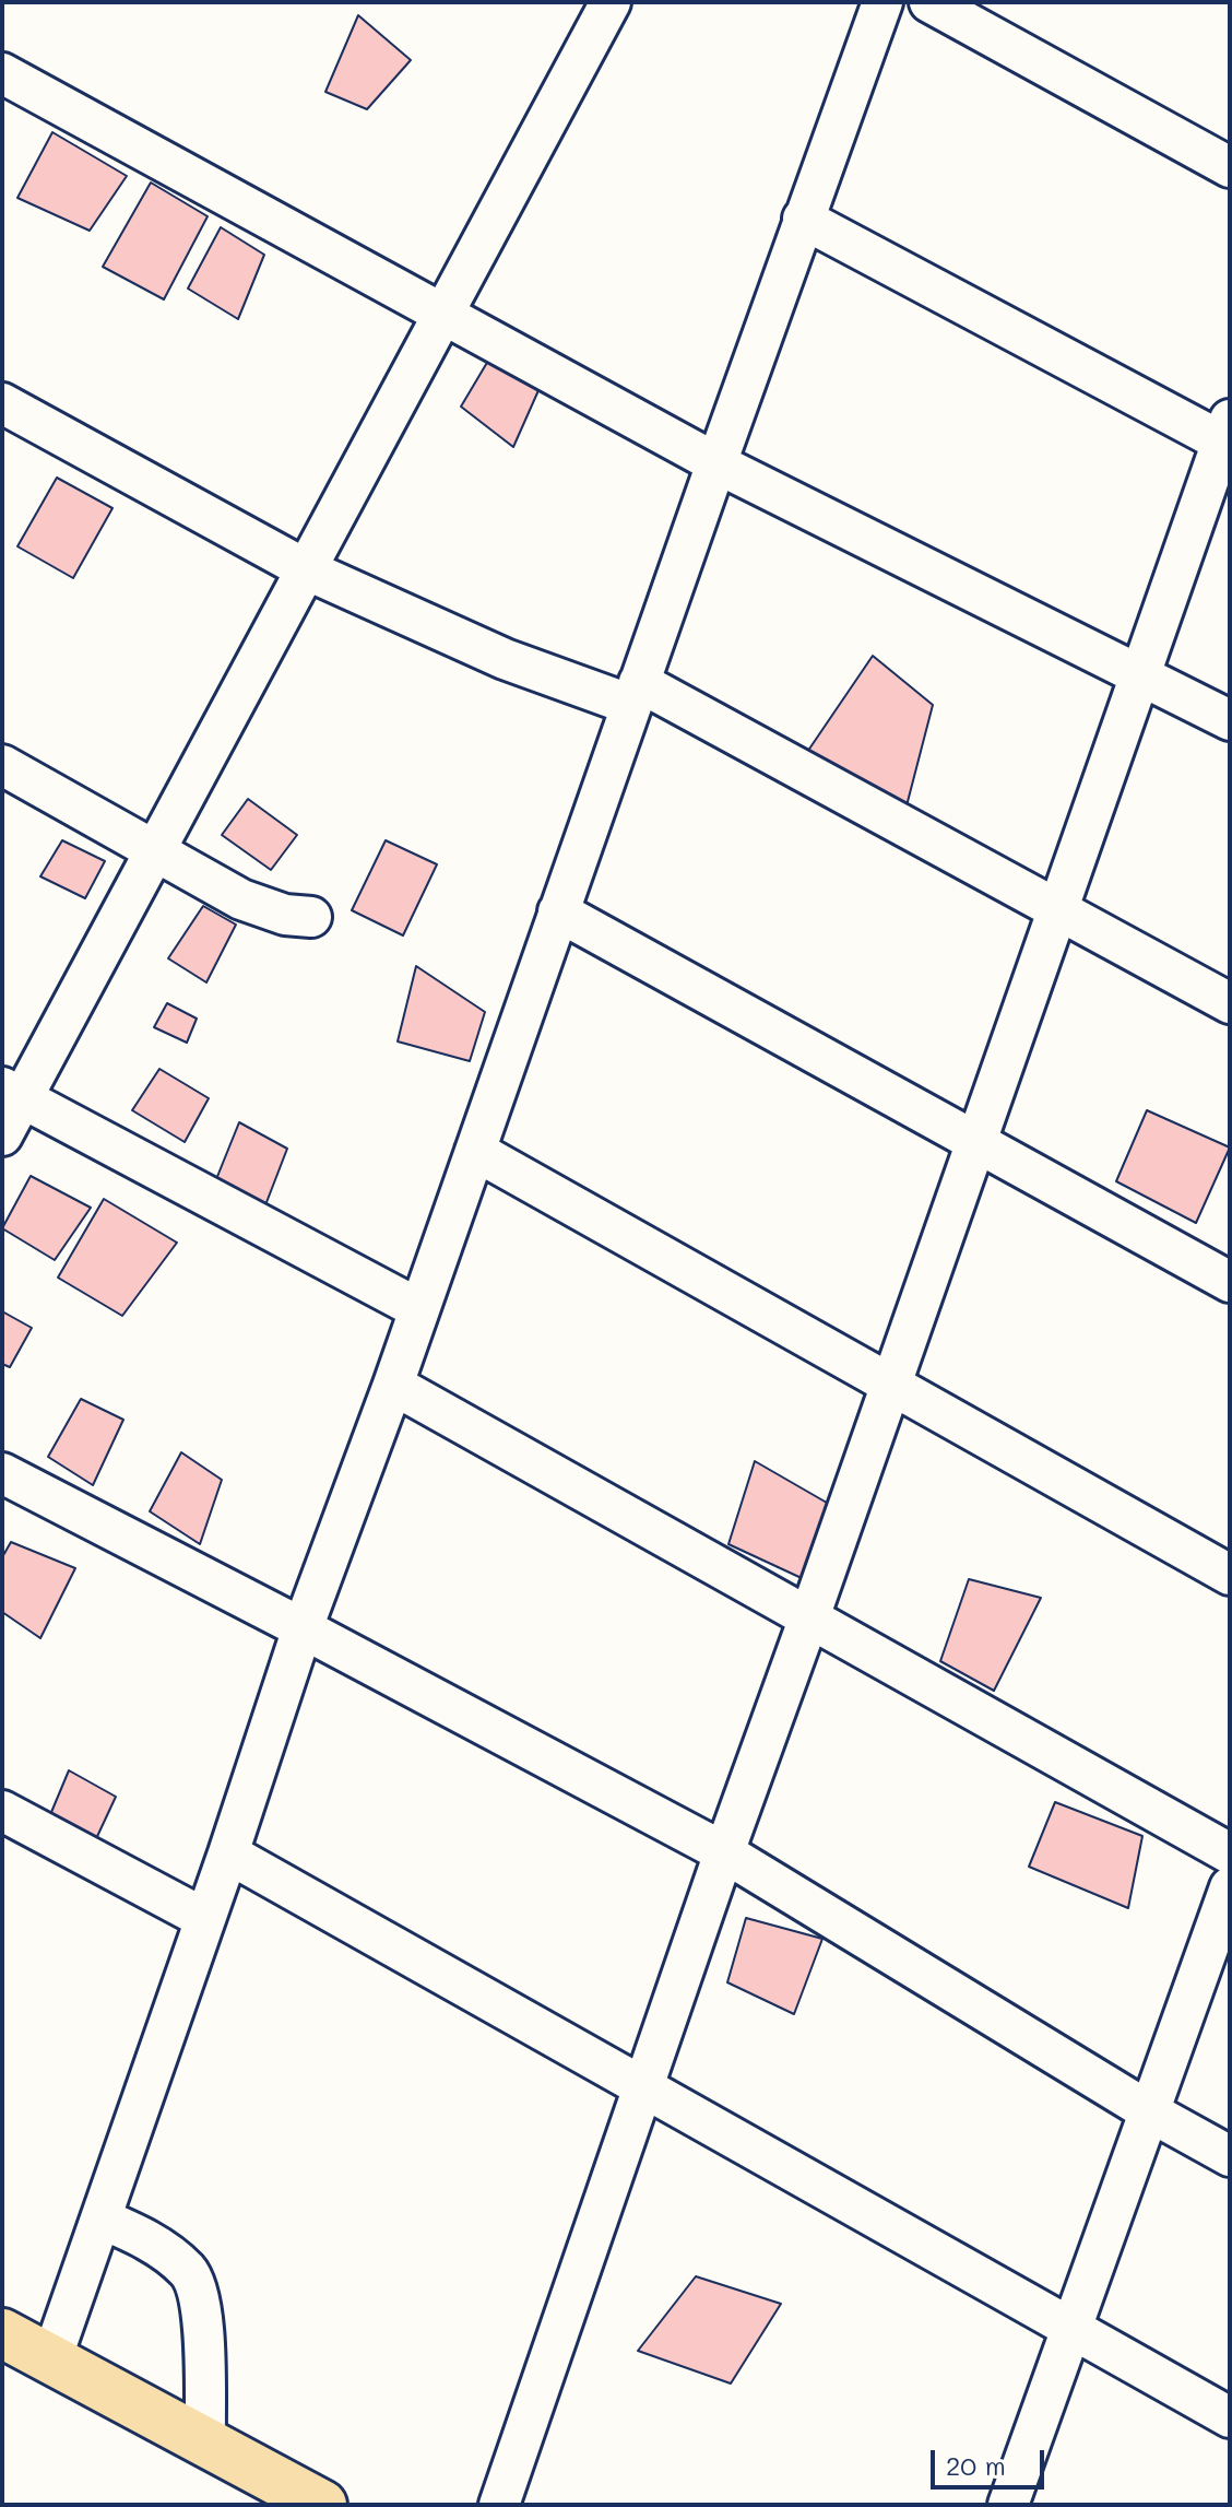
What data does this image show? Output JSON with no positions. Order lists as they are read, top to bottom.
{
  "scale_bar": "20 m"
}
